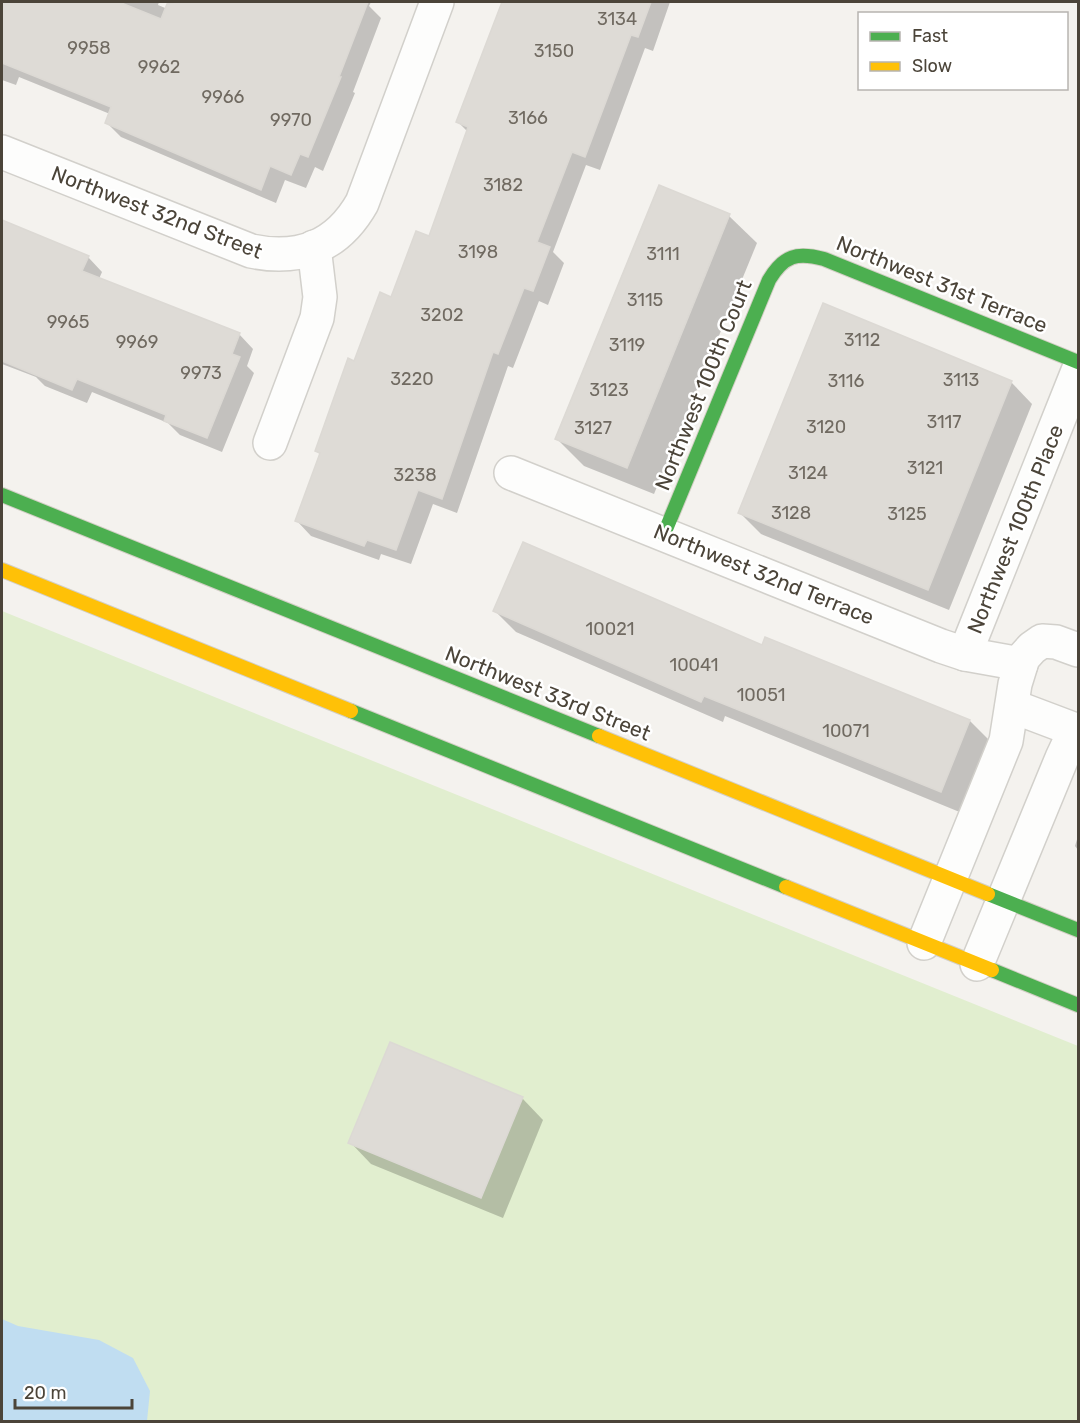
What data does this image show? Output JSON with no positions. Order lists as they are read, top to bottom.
{
  "streets": {
    "street": [
      "Northwest 32nd Street",
      "Northwest 31st Terrace",
      "Northwest 100th Court",
      "Northwest 100th Place",
      "Northwest 32nd Terrace",
      "Northwest 33rd Street"
    ]
  },
  "crossings": [
    ["Northwest 31st Terrace", "Northwest 100th Court"],
    ["Northwest 100th Court", "Northwest 32nd Terrace"],
    ["Northwest 100th Place", "Northwest 32nd Terrace"]
  ],
  "house_numbers": [
    "3134",
    "9958",
    "3150",
    "9962",
    "9966",
    "3166",
    "9970",
    "3182",
    "3198",
    "3111",
    "3115",
    "3202",
    "9965",
    "3112",
    "9969",
    "3119",
    "9973",
    "3220",
    "3113",
    "3116",
    "3123",
    "3117",
    "3120",
    "3127",
    "3121",
    "3124",
    "3238",
    "3128",
    "3125",
    "10021",
    "10041",
    "10051",
    "10071"
  ],
  "legend": ["Fast", "Slow"],
  "scale_bar": "20 m"
}
